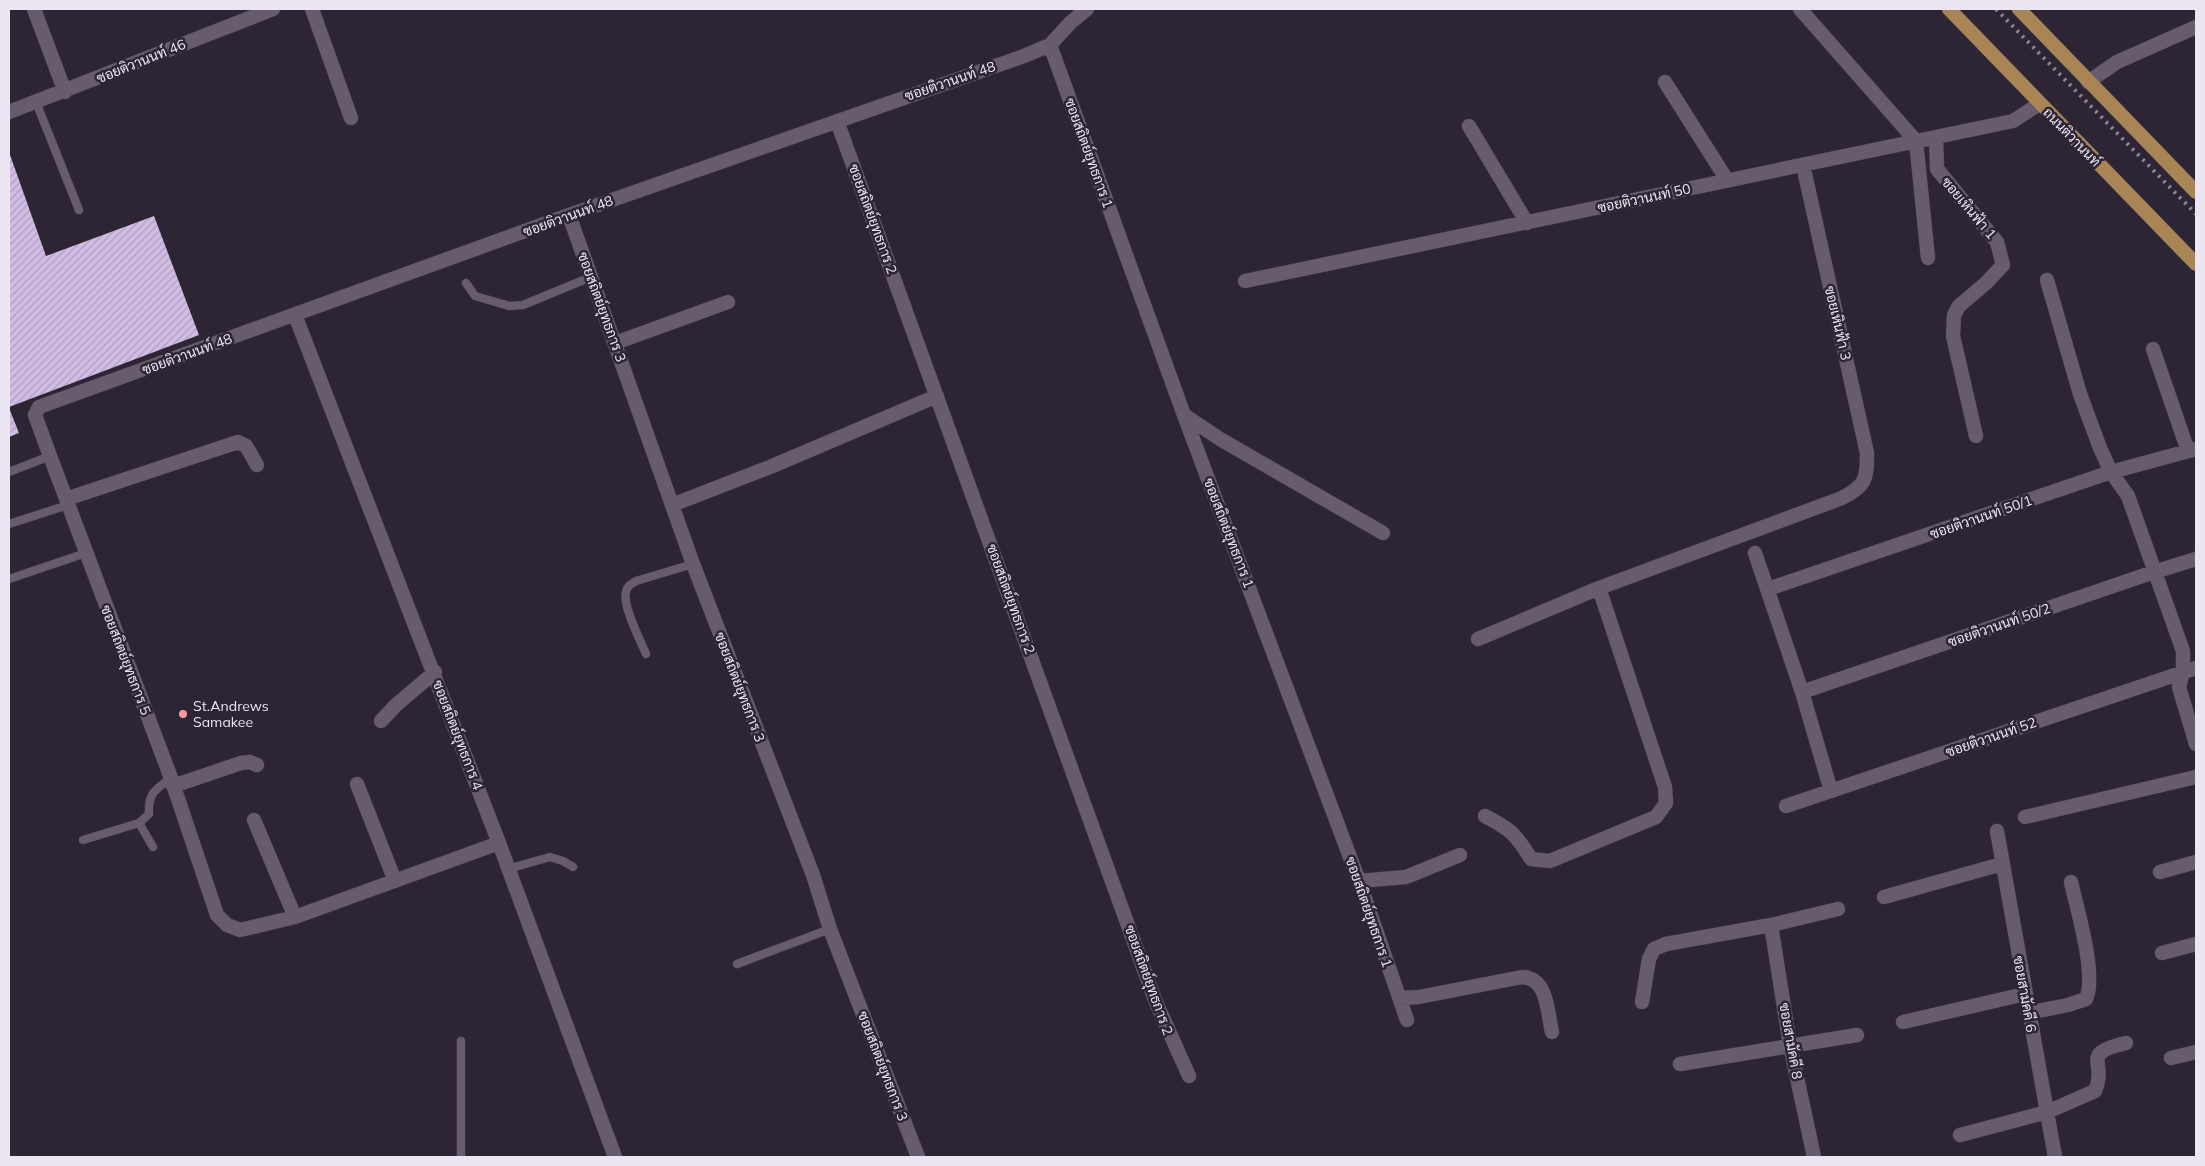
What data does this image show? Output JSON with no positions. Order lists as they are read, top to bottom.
{
  "streets": {
    "main road": ["ถนนติวานนท์"],
    "street": [
      "ซอยติวานนท์ 46",
      "ซอยติวานนท์ 48",
      "ซอยสถิตย์ยุทธการ 1",
      "ซอยติวานนท์ 50",
      "ซอยเหินฟ้า 1",
      "ซอยสถิตย์ยุทธการ 2",
      "ซอยสถิตย์ยุทธการ 3",
      "ซอยเหินฟ้า 3",
      "ซอยติวานนท์ 50/1",
      "ซอยติวานนท์ 50/2",
      "ซอยสถิตย์ยุทธการ 5",
      "ซอยสถิตย์ยุทธการ 4",
      "ซอยติวานนท์ 52",
      "ซอยสามัคคี 6",
      "ซอยสามัคคี 8"
    ]
  },
  "crossings": [
    ["ซอยติวานนท์ 48", "ซอยสถิตย์ยุทธการ 1"],
    ["ซอยติวานนท์ 48", "ซอยสถิตย์ยุทธการ 2"],
    ["ซอยติวานนท์ 48", "ซอยสถิตย์ยุทธการ 3"],
    ["ซอยติวานนท์ 48", "ซอยสถิตย์ยุทธการ 5"],
    ["ซอยติวานนท์ 48", "ซอยสถิตย์ยุทธการ 4"],
    ["ถนนติวานนท์", "ซอยติวานนท์ 50"],
    ["ซอยติวานนท์ 50", "ซอยเหินฟ้า 1"],
    ["ซอยติวานนท์ 50", "ซอยเหินฟ้า 3"]
  ],
  "places": ["St.Andrews Samakee"]
}
